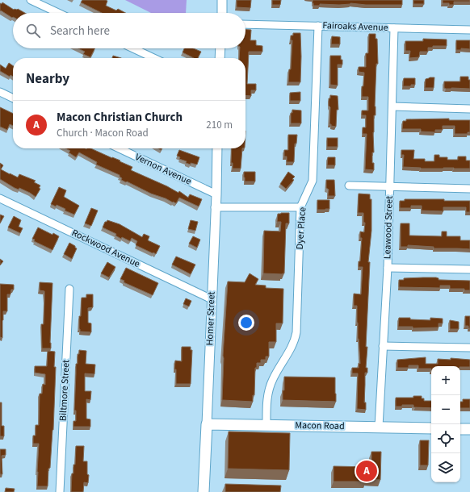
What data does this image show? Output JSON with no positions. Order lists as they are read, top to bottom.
{
  "streets": {
    "main road": ["Homer Street", "Macon Road"],
    "street": [
      "Fairoaks Avenue",
      "Vernon Avenue",
      "Leawood Street",
      "Dyer Place",
      "Rockwood Avenue",
      "Biltmore Street"
    ]
  },
  "crossings": [
    ["Fairoaks Avenue", "Leawood Street"],
    ["Fairoaks Avenue", "Dyer Place"],
    ["Vernon Avenue", "Homer Street"],
    ["Leawood Street", "Macon Road"],
    ["Dyer Place", "Macon Road"],
    ["Rockwood Avenue", "Homer Street"],
    ["Homer Street", "Macon Road"]
  ],
  "page": {
    "search": "Search here",
    "heading": "Nearby",
    "list": [
      {
        "mark": "A",
        "name": "Macon Christian Church",
        "note": "Church · Macon Road",
        "value": "210 m"
      }
    ],
    "map_buttons": ["+", "−"],
    "pins": "A"
  }
}
